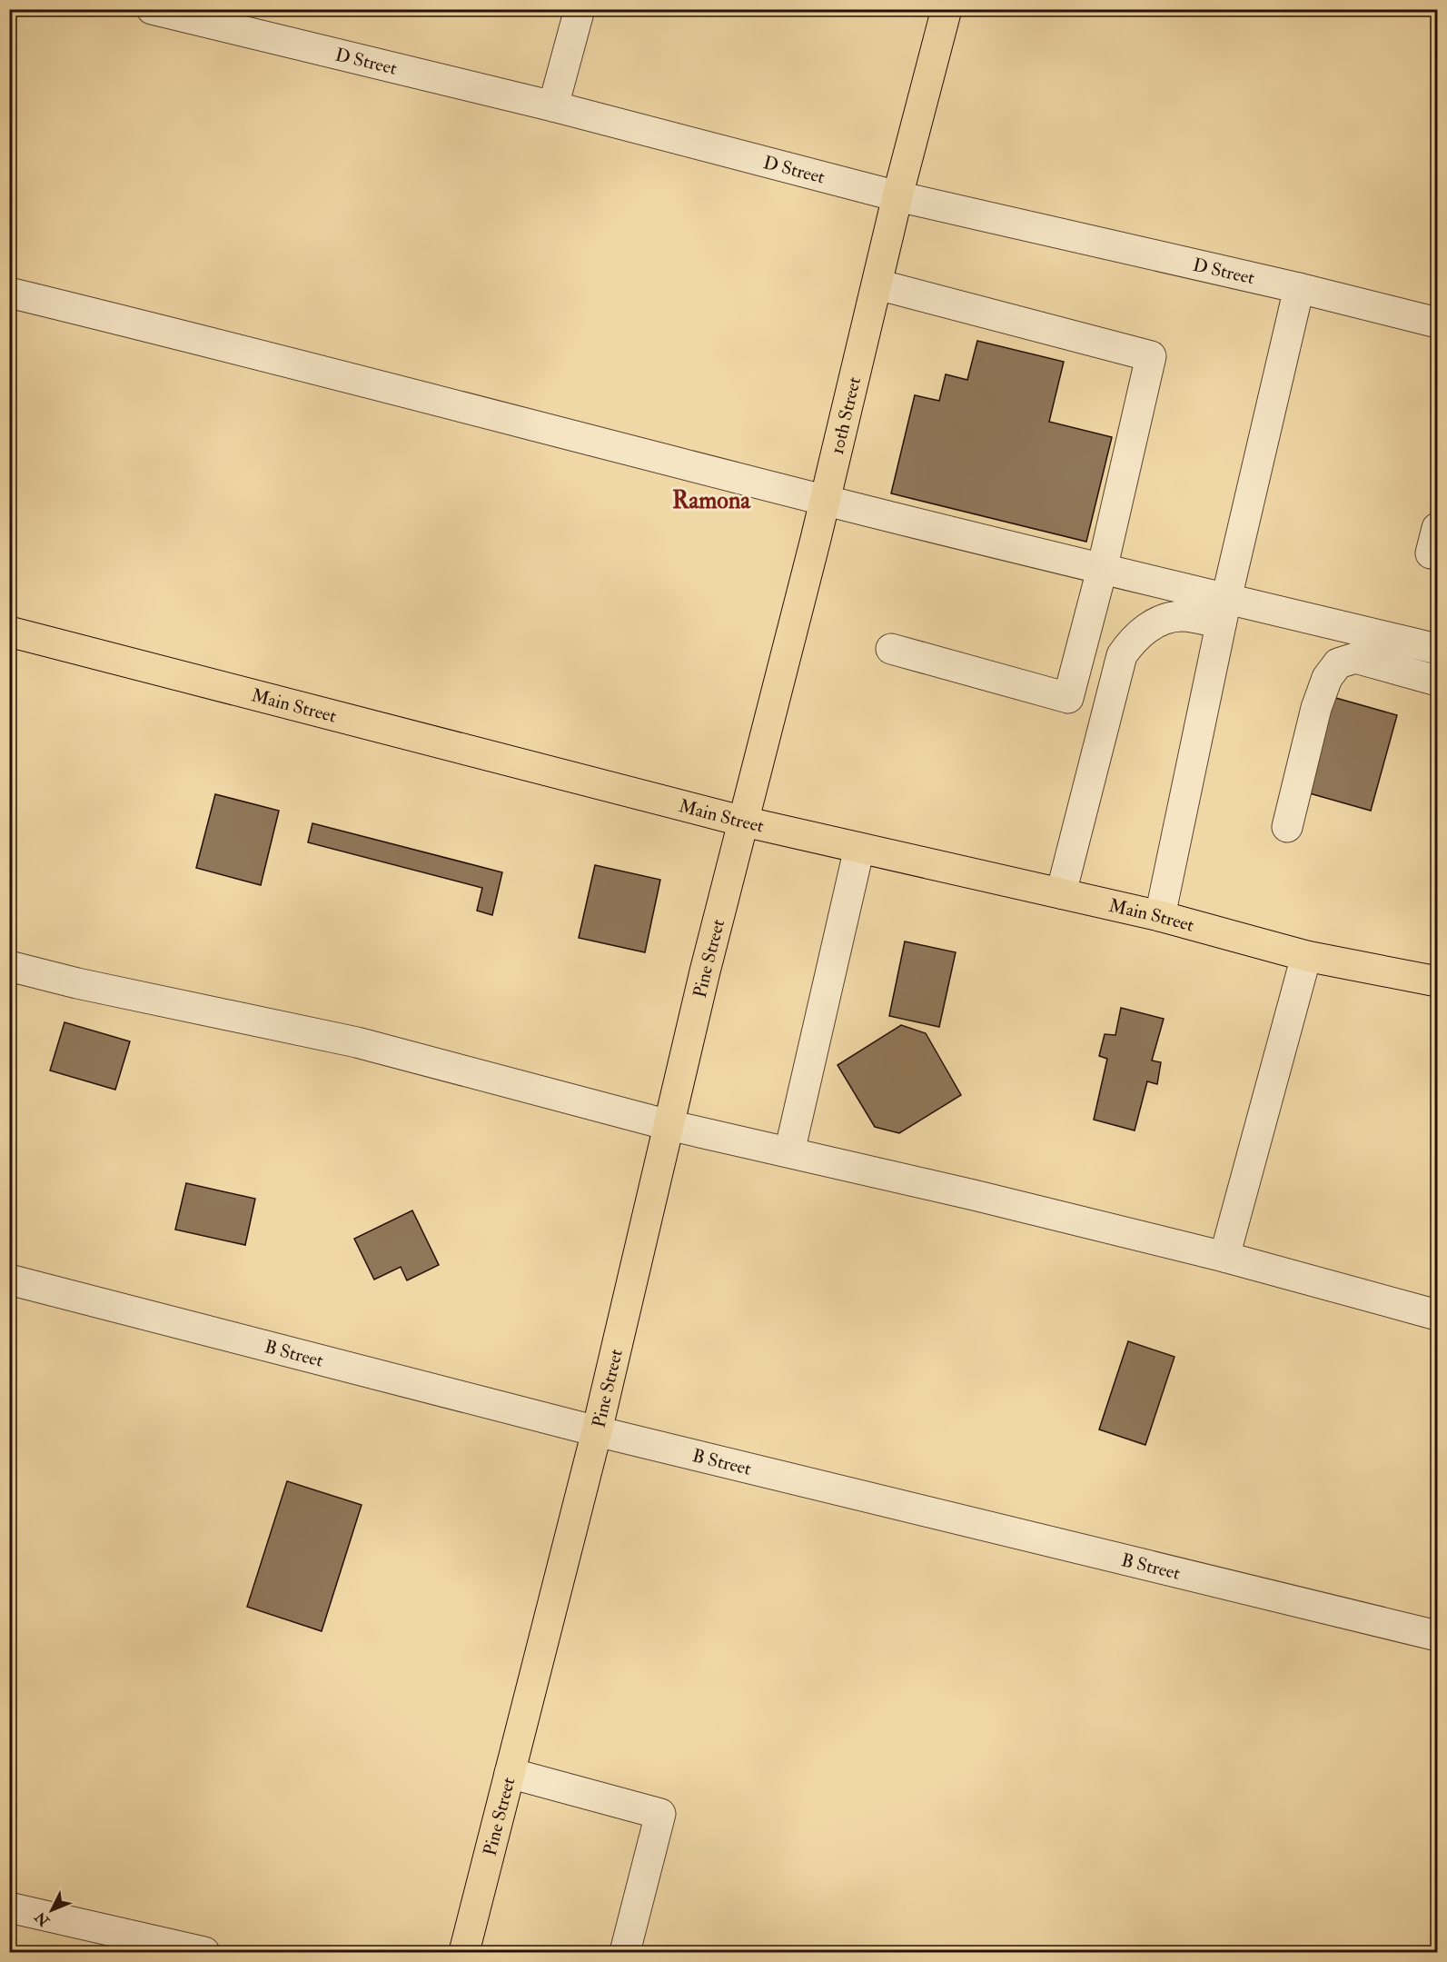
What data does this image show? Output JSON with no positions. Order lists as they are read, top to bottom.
{
  "streets": {
    "main road": ["10th Street", "Main Street", "Pine Street"],
    "street": ["D Street", "B Street"]
  },
  "crossings": [
    ["D Street", "10th Street"],
    ["10th Street", "Main Street"],
    ["10th Street", "Pine Street"],
    ["Main Street", "Pine Street"],
    ["Pine Street", "B Street"]
  ],
  "districts": ["Ramona"],
  "north": "bottom left"
}
